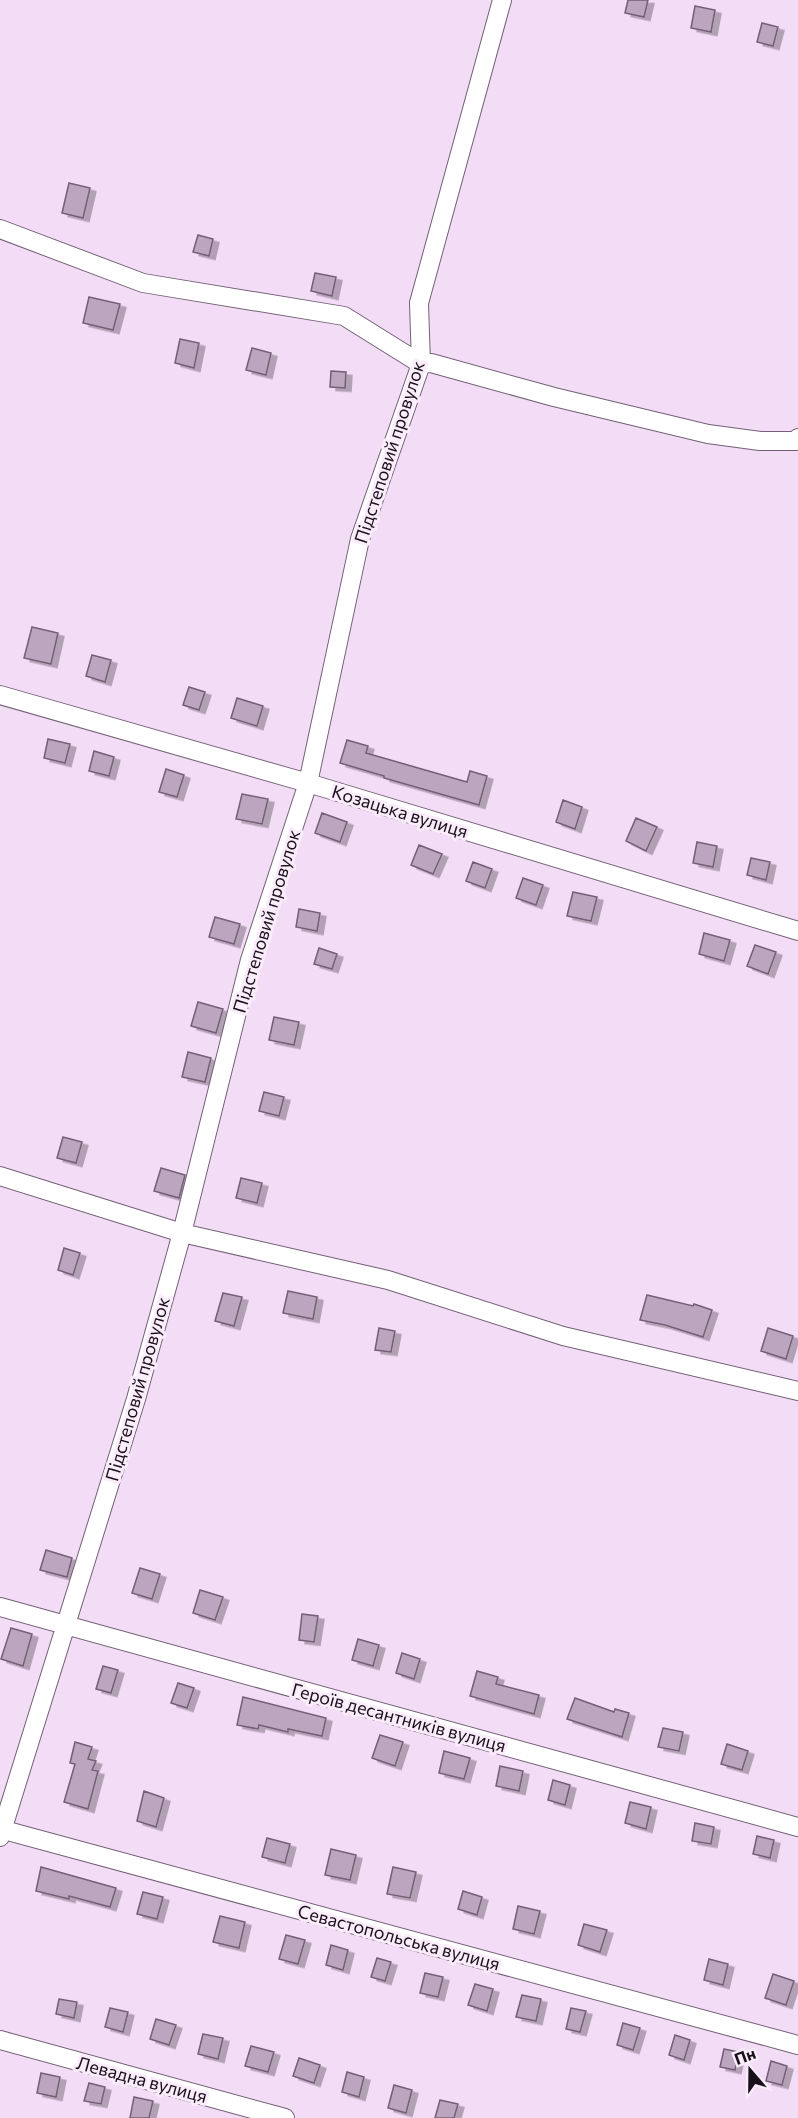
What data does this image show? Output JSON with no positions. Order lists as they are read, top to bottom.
{
  "streets": {
    "street": [
      "Підстеповий провулок",
      "Козацька вулиця",
      "Героїв десантників вулиця",
      "Севастопольська вулиця",
      "Левадна вулиця"
    ]
  },
  "crossings": [
    ["Підстеповий провулок", "Козацька вулиця"],
    ["Підстеповий провулок", "Героїв десантників вулиця"],
    ["Підстеповий провулок", "Севастопольська вулиця"]
  ],
  "north": "top"
}
